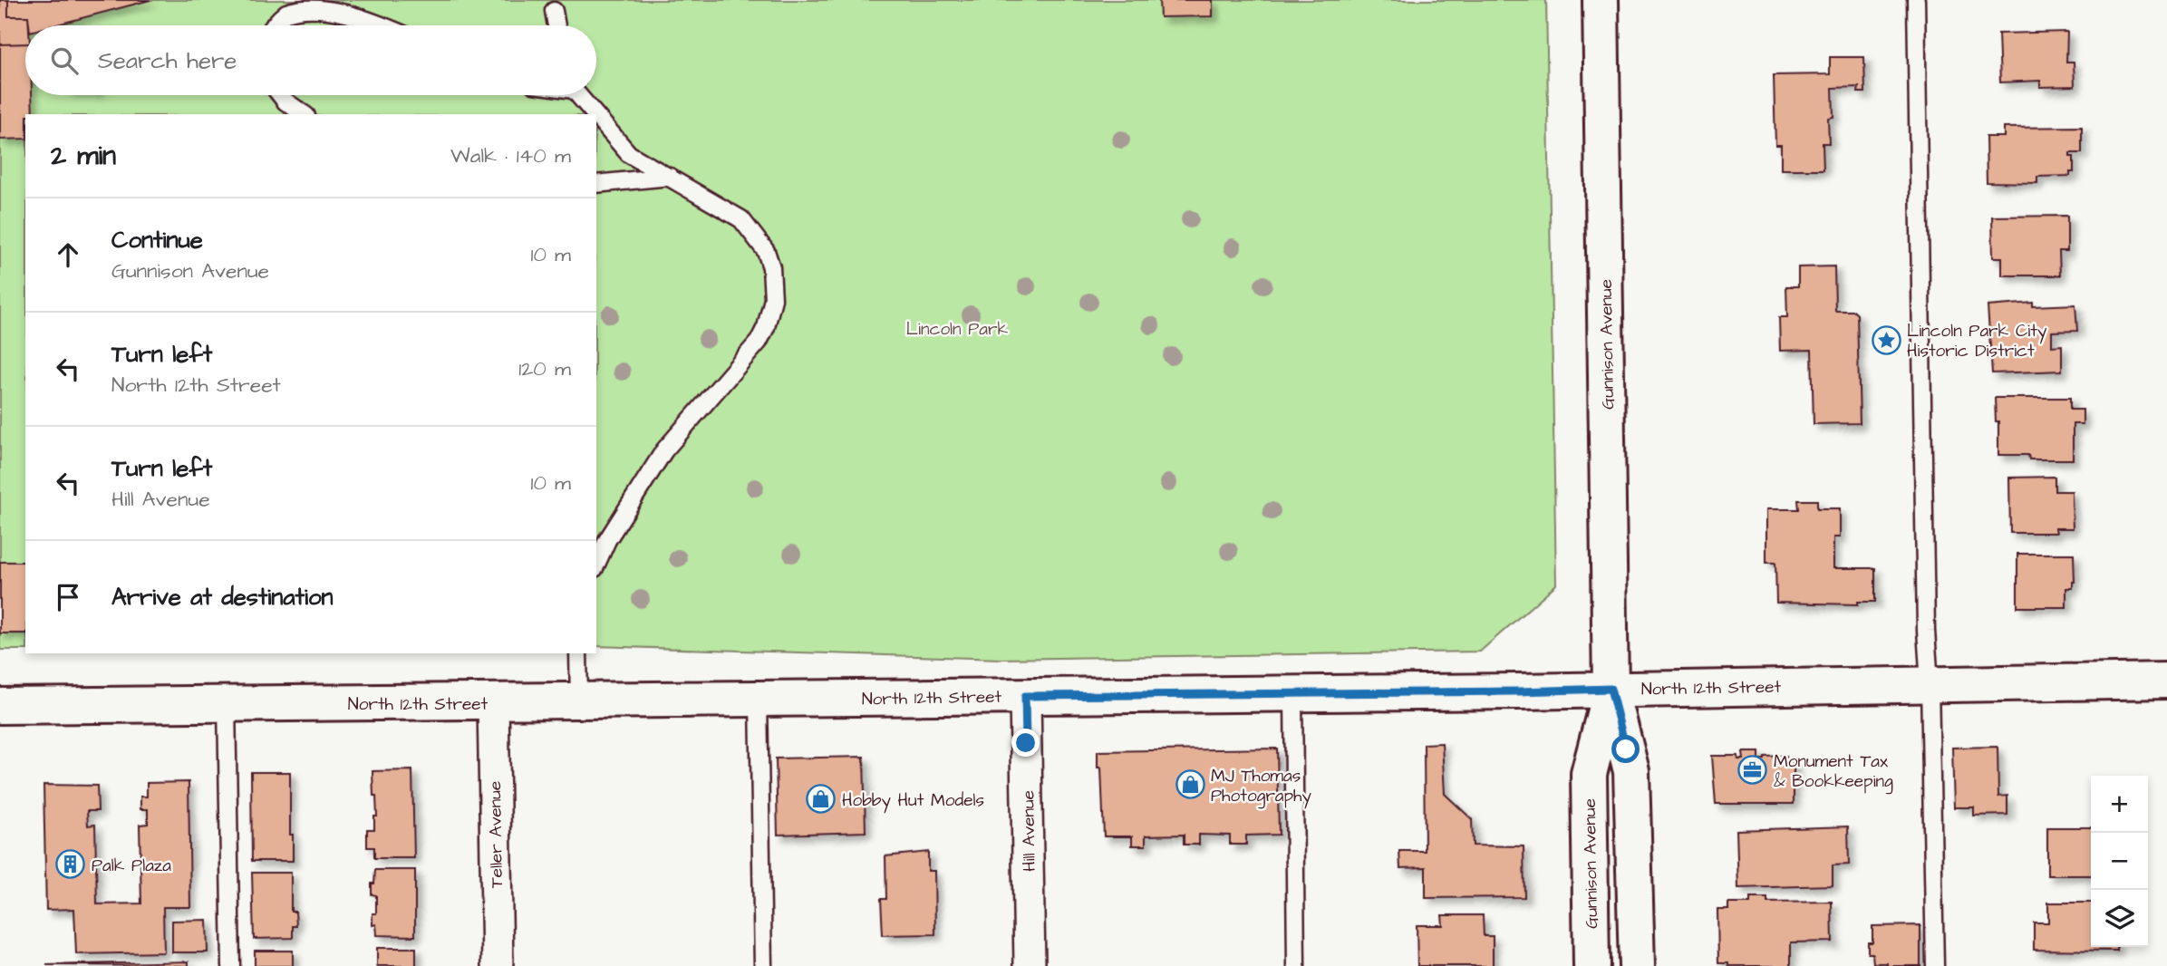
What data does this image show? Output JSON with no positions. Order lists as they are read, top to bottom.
{
  "streets": {
    "main road": ["Gunnison Avenue", "North 12th Street"],
    "street": ["Hill Avenue", "Teller Avenue"]
  },
  "crossings": [
    ["Gunnison Avenue", "North 12th Street"],
    ["North 12th Street", "Hill Avenue"],
    ["North 12th Street", "Teller Avenue"]
  ],
  "parks": ["Lincoln Park"],
  "places": {
    "place": ["Lincoln Park City Historic District"],
    "office": ["Monument Tax & Bookkeeping"],
    "shop": ["MJ Thomas Photography", "Hobby Hut Models"],
    "building": ["Palk Plaza"]
  },
  "page": {
    "search": "Search here",
    "heading": ["2 min", "Walk · 140 m"],
    "list": [
      ["Continue", "Gunnison Avenue", "10 m"],
      ["Turn left", "North 12th Street", "120 m"],
      ["Turn left", "Hill Avenue", "10 m"],
      "Arrive at destination"
    ],
    "map_buttons": ["+", "−"]
  }
}
